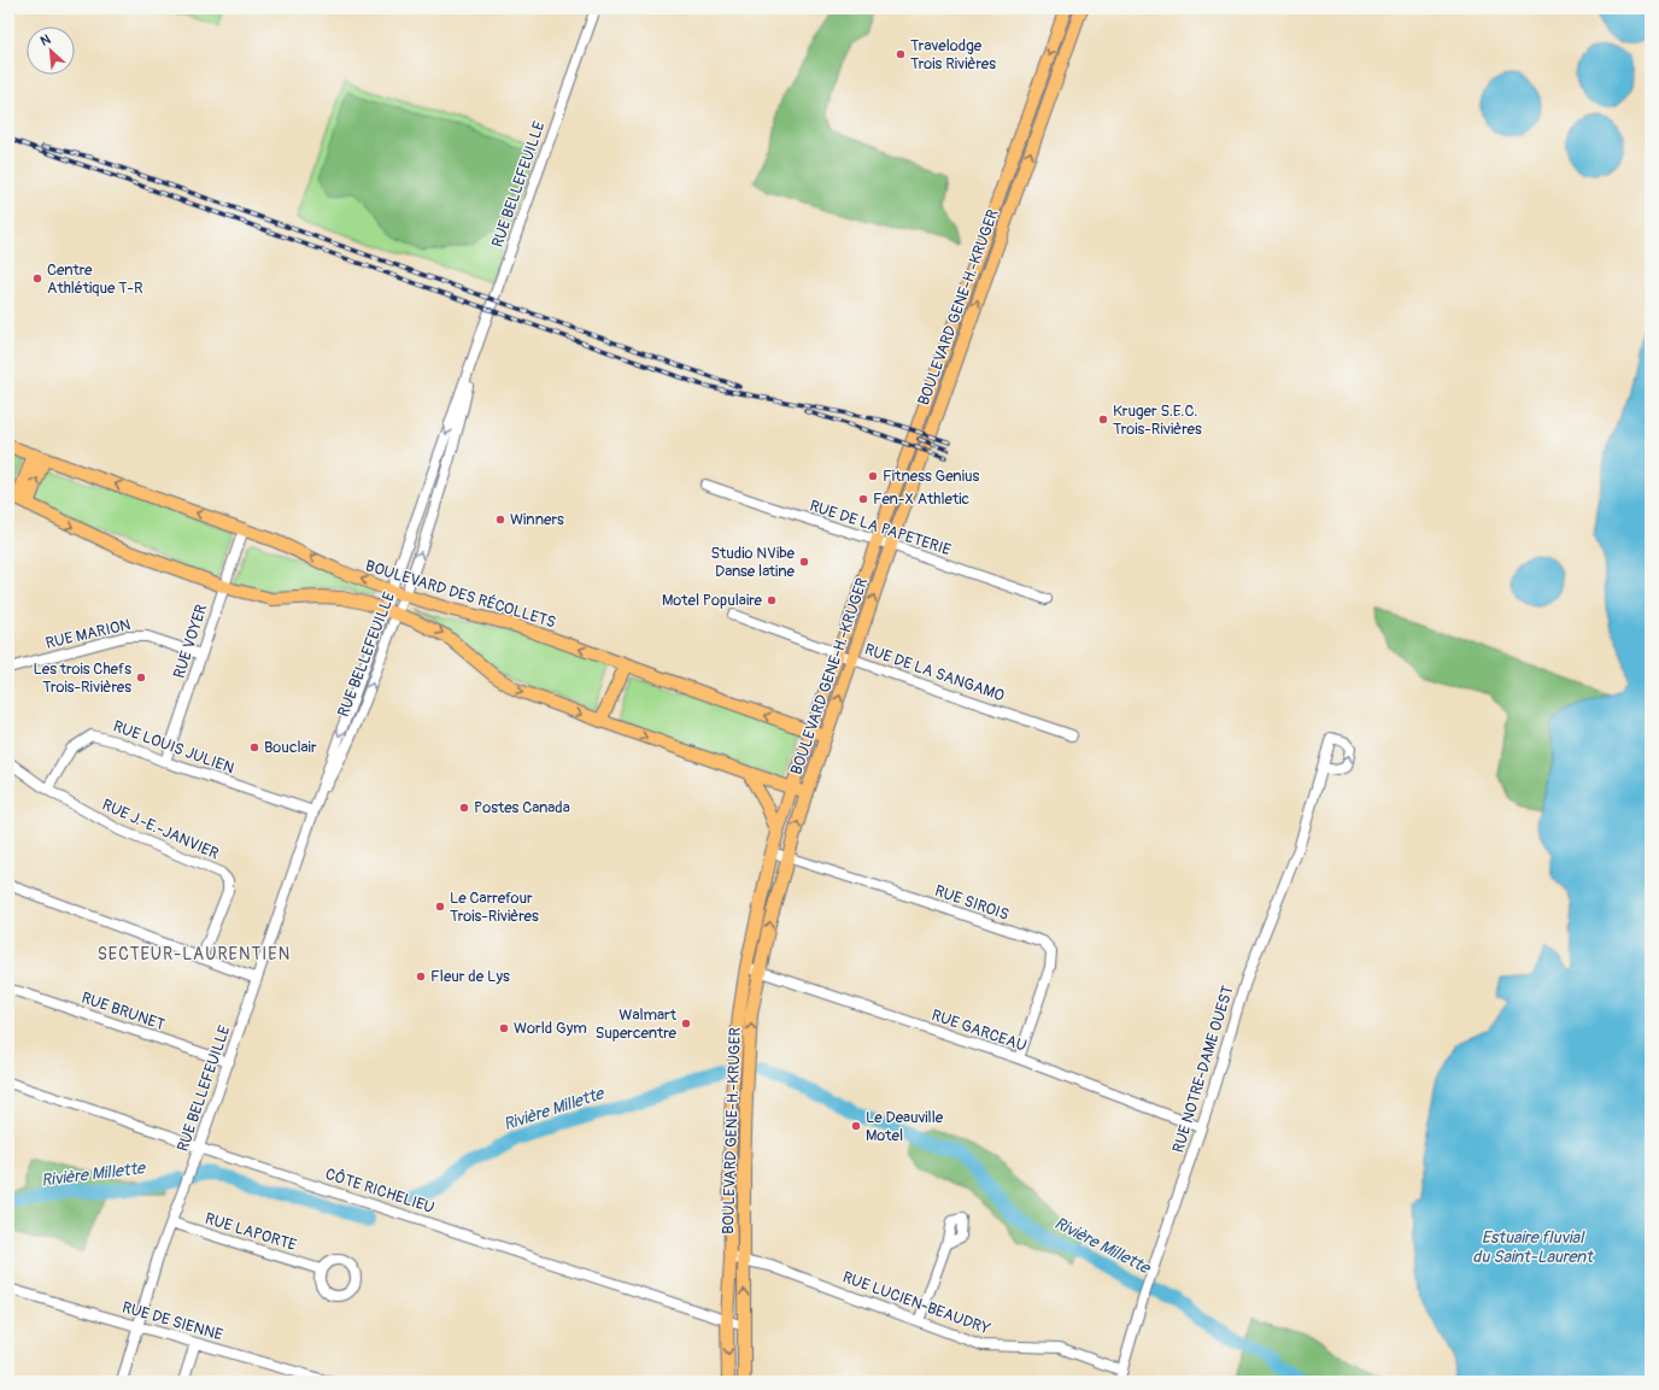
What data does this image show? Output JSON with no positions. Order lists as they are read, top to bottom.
{
  "streets": {
    "main road": ["BOULEVARD GENE-H.-KRUGER", "BOULEVARD DES RÉCOLLETS"],
    "street": [
      "RUE BELLEFEUILLE",
      "RUE DE LA PAPETERIE",
      "RUE MARION",
      "RUE VOYER",
      "RUE DE LA SANGAMO",
      "RUE LOUIS JULIEN",
      "RUE J.-E.-JANVIER",
      "RUE SIROIS",
      "RUE BRUNET",
      "RUE GARCEAU",
      "RUE NOTRE-DAME OUEST",
      "CÔTE RICHELIEU",
      "RUE LAPORTE",
      "RUE LUCIEN-BEAUDRY",
      "RUE DE SIENNE"
    ]
  },
  "crossings": [
    ["RUE BELLEFEUILLE", "BOULEVARD DES RÉCOLLETS"],
    ["RUE BELLEFEUILLE", "RUE LOUIS JULIEN"],
    ["RUE BELLEFEUILLE", "RUE BRUNET"],
    ["RUE BELLEFEUILLE", "CÔTE RICHELIEU"],
    ["RUE BELLEFEUILLE", "RUE LAPORTE"],
    ["RUE BELLEFEUILLE", "RUE DE SIENNE"],
    ["BOULEVARD GENE-H.-KRUGER", "RUE DE LA PAPETERIE"],
    ["BOULEVARD GENE-H.-KRUGER", "BOULEVARD DES RÉCOLLETS"],
    ["BOULEVARD GENE-H.-KRUGER", "RUE DE LA SANGAMO"],
    ["BOULEVARD GENE-H.-KRUGER", "RUE SIROIS"],
    ["BOULEVARD GENE-H.-KRUGER", "RUE GARCEAU"],
    ["BOULEVARD GENE-H.-KRUGER", "CÔTE RICHELIEU"],
    ["BOULEVARD GENE-H.-KRUGER", "RUE LUCIEN-BEAUDRY"],
    ["BOULEVARD DES RÉCOLLETS", "RUE VOYER"],
    ["RUE MARION", "RUE VOYER"],
    ["RUE VOYER", "RUE LOUIS JULIEN"],
    ["RUE LOUIS JULIEN", "RUE J.-E.-JANVIER"],
    ["RUE SIROIS", "RUE GARCEAU"],
    ["RUE GARCEAU", "RUE NOTRE-DAME OUEST"],
    ["RUE NOTRE-DAME OUEST", "RUE LUCIEN-BEAUDRY"]
  ],
  "districts": ["SECTEUR-LAURENTIEN"],
  "water": ["Rivière Millette", "Estuaire fluvial du Saint-Laurent"],
  "places": [
    "Travelodge Trois Rivières",
    "Centre Athlétique T-R",
    "Kruger S.E.C. Trois-Rivières",
    "Fitness Genius",
    "Fen-X Athletic",
    "Winners",
    "Studio NVibe Danse latine",
    "Motel Populaire",
    "Les trois Chefs Trois-Rivières",
    "Bouclair",
    "Postes Canada",
    "Le Carrefour Trois-Rivières",
    "Fleur de Lys",
    "Walmart Supercentre",
    "World Gym",
    "Le Deauville Motel"
  ],
  "north": "top left"
}
